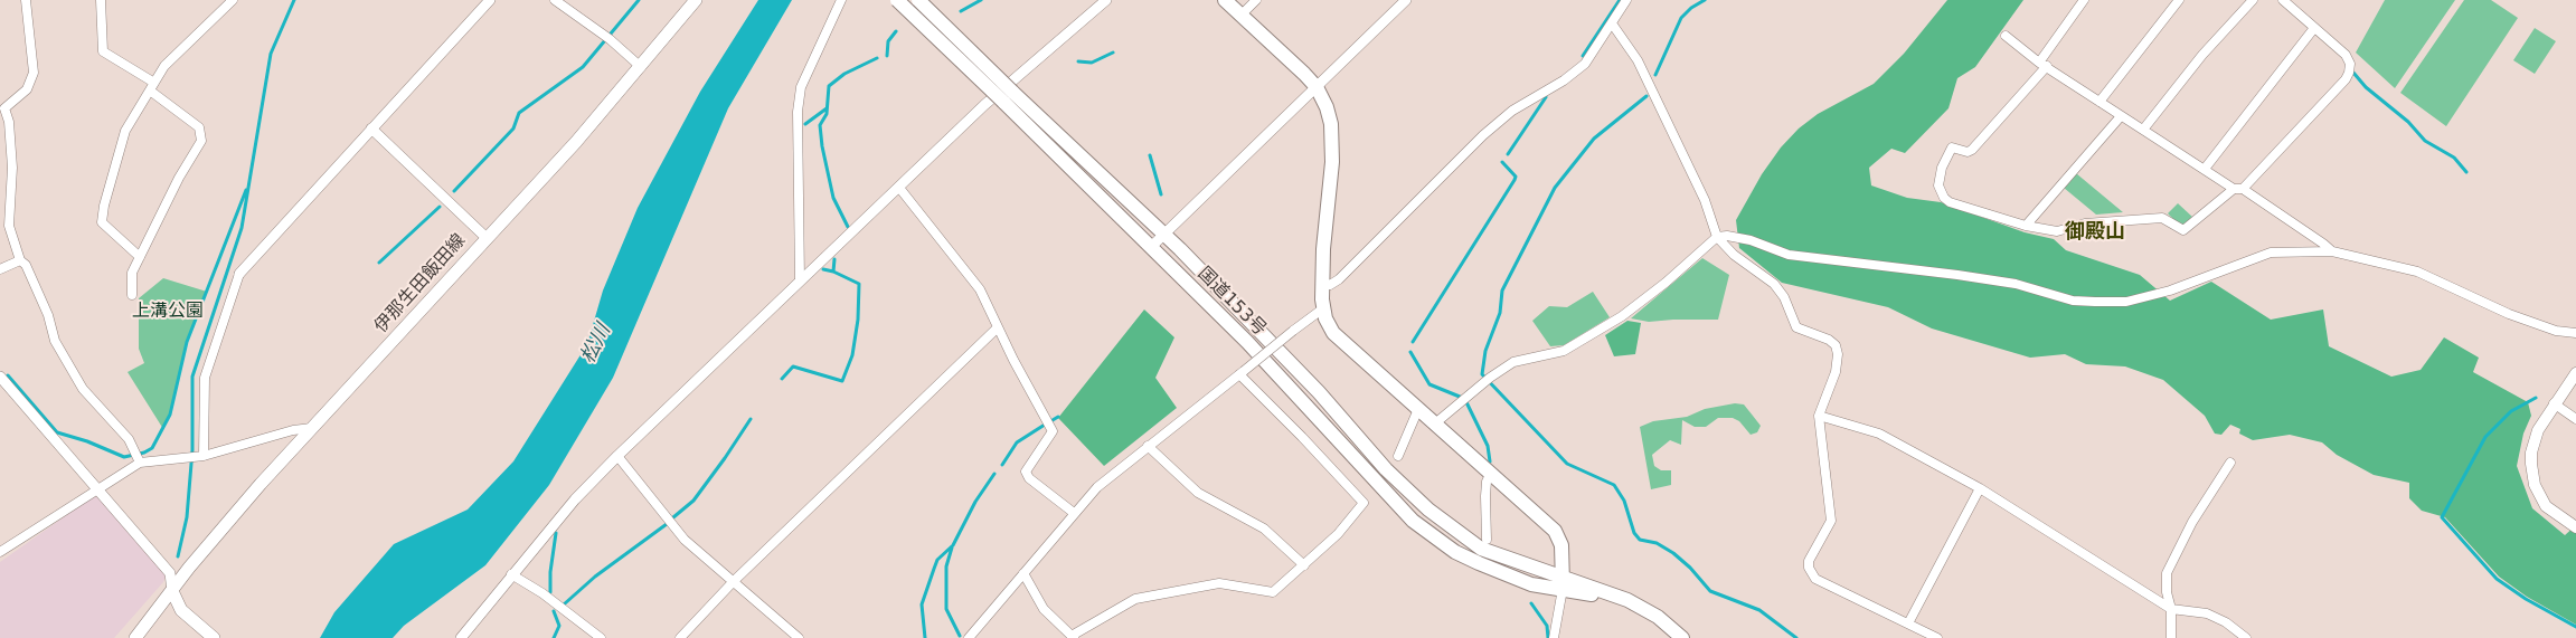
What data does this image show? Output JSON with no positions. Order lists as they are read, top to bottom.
{
  "streets": {
    "highway": ["国道153号"],
    "main road": ["伊那生田飯田線"]
  },
  "districts": ["御殿山"],
  "water": ["松川"],
  "parks": ["上溝公園"]
}
